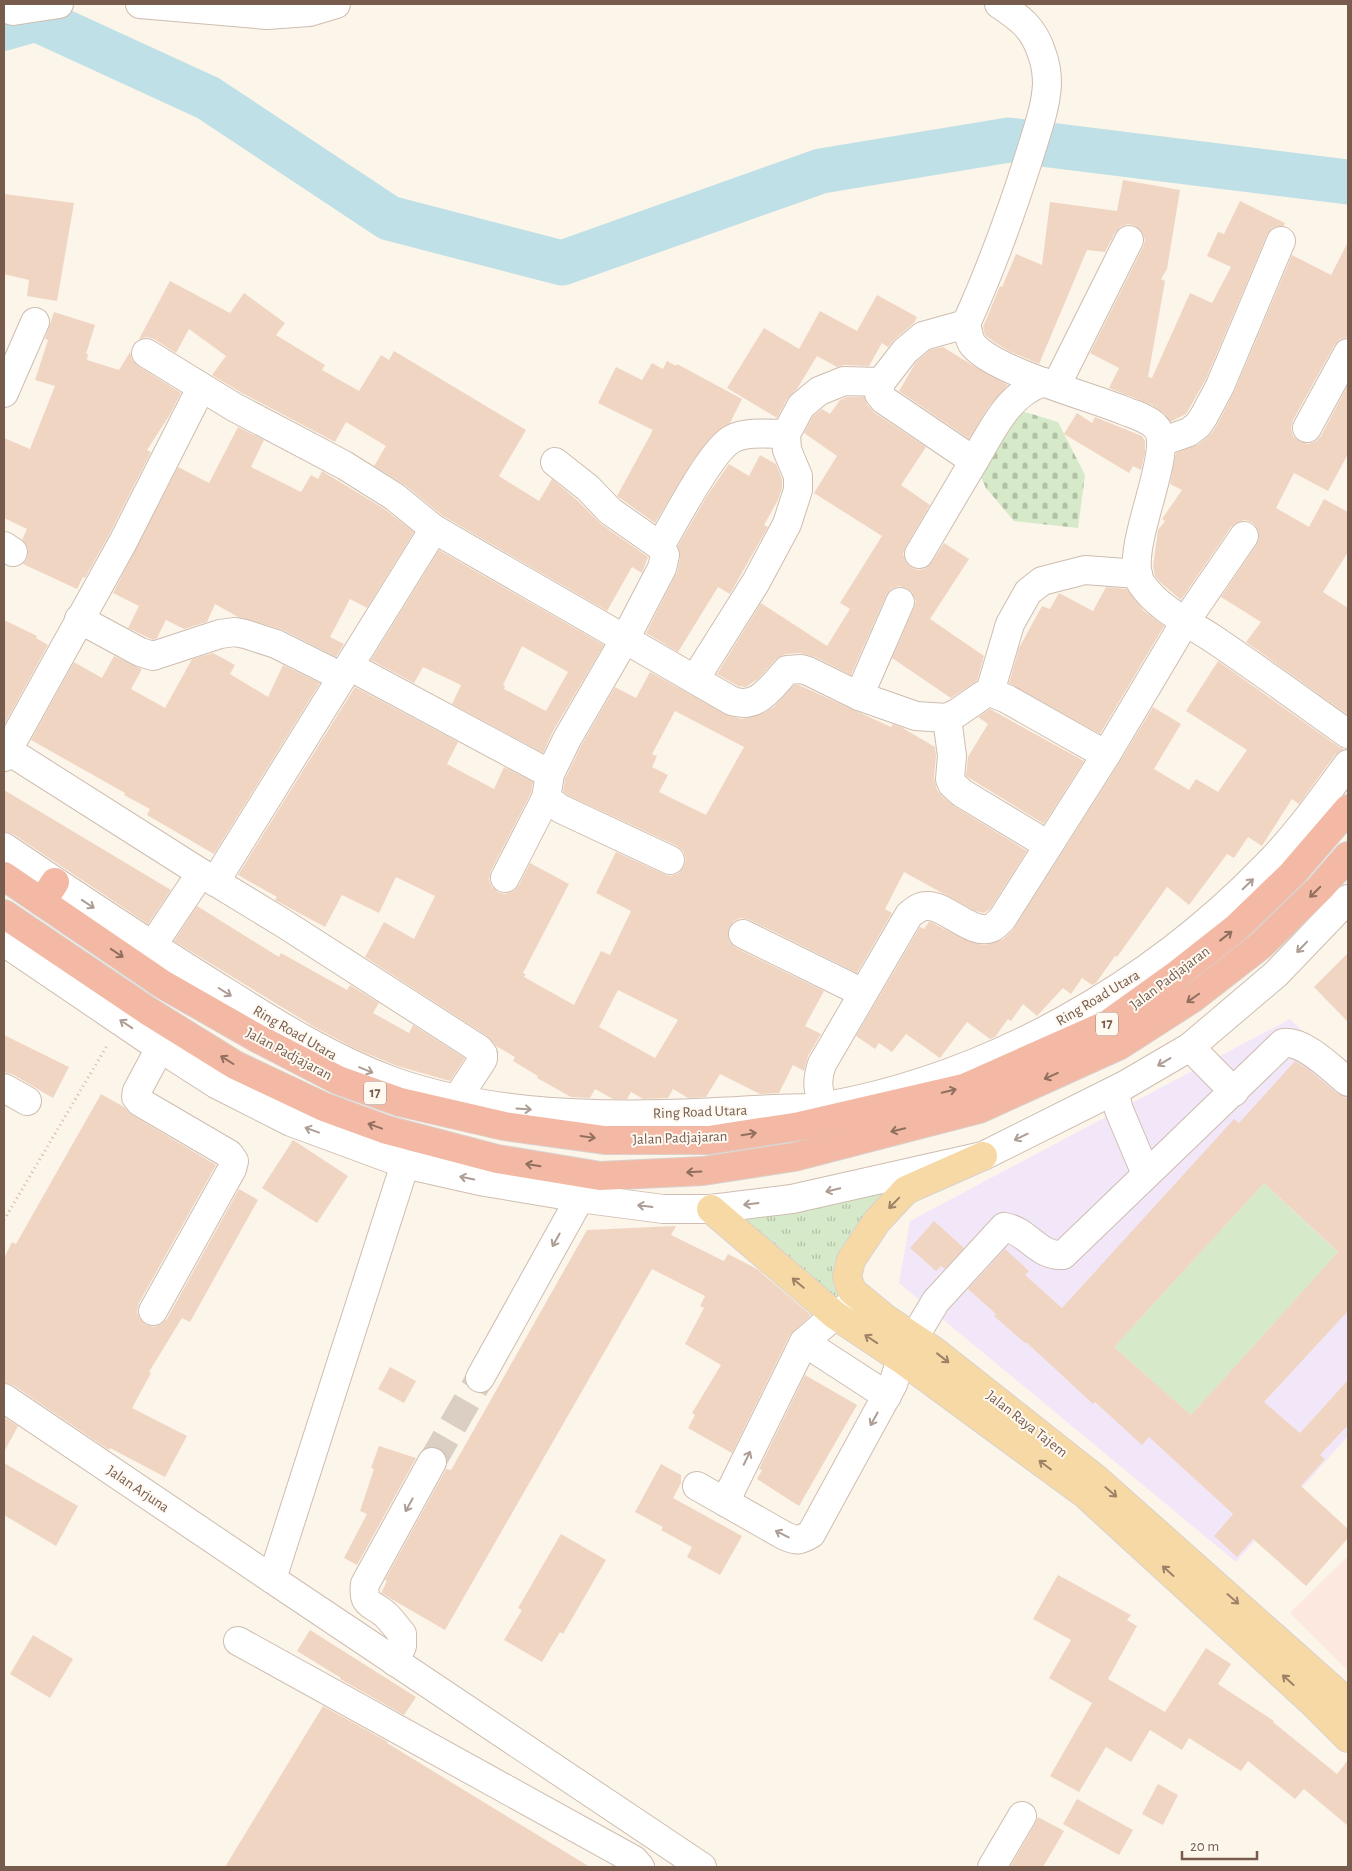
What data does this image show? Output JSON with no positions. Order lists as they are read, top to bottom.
{
  "streets": {
    "highway": ["Jalan Padjajaran", "17"],
    "main road": ["Jalan Raya Tajem"],
    "street": ["Ring Road Utara", "Jalan Arjuna"]
  },
  "crossings": [
    ["Jalan Padjajaran", "Ring Road Utara"]
  ],
  "scale_bar": "20 m"
}
